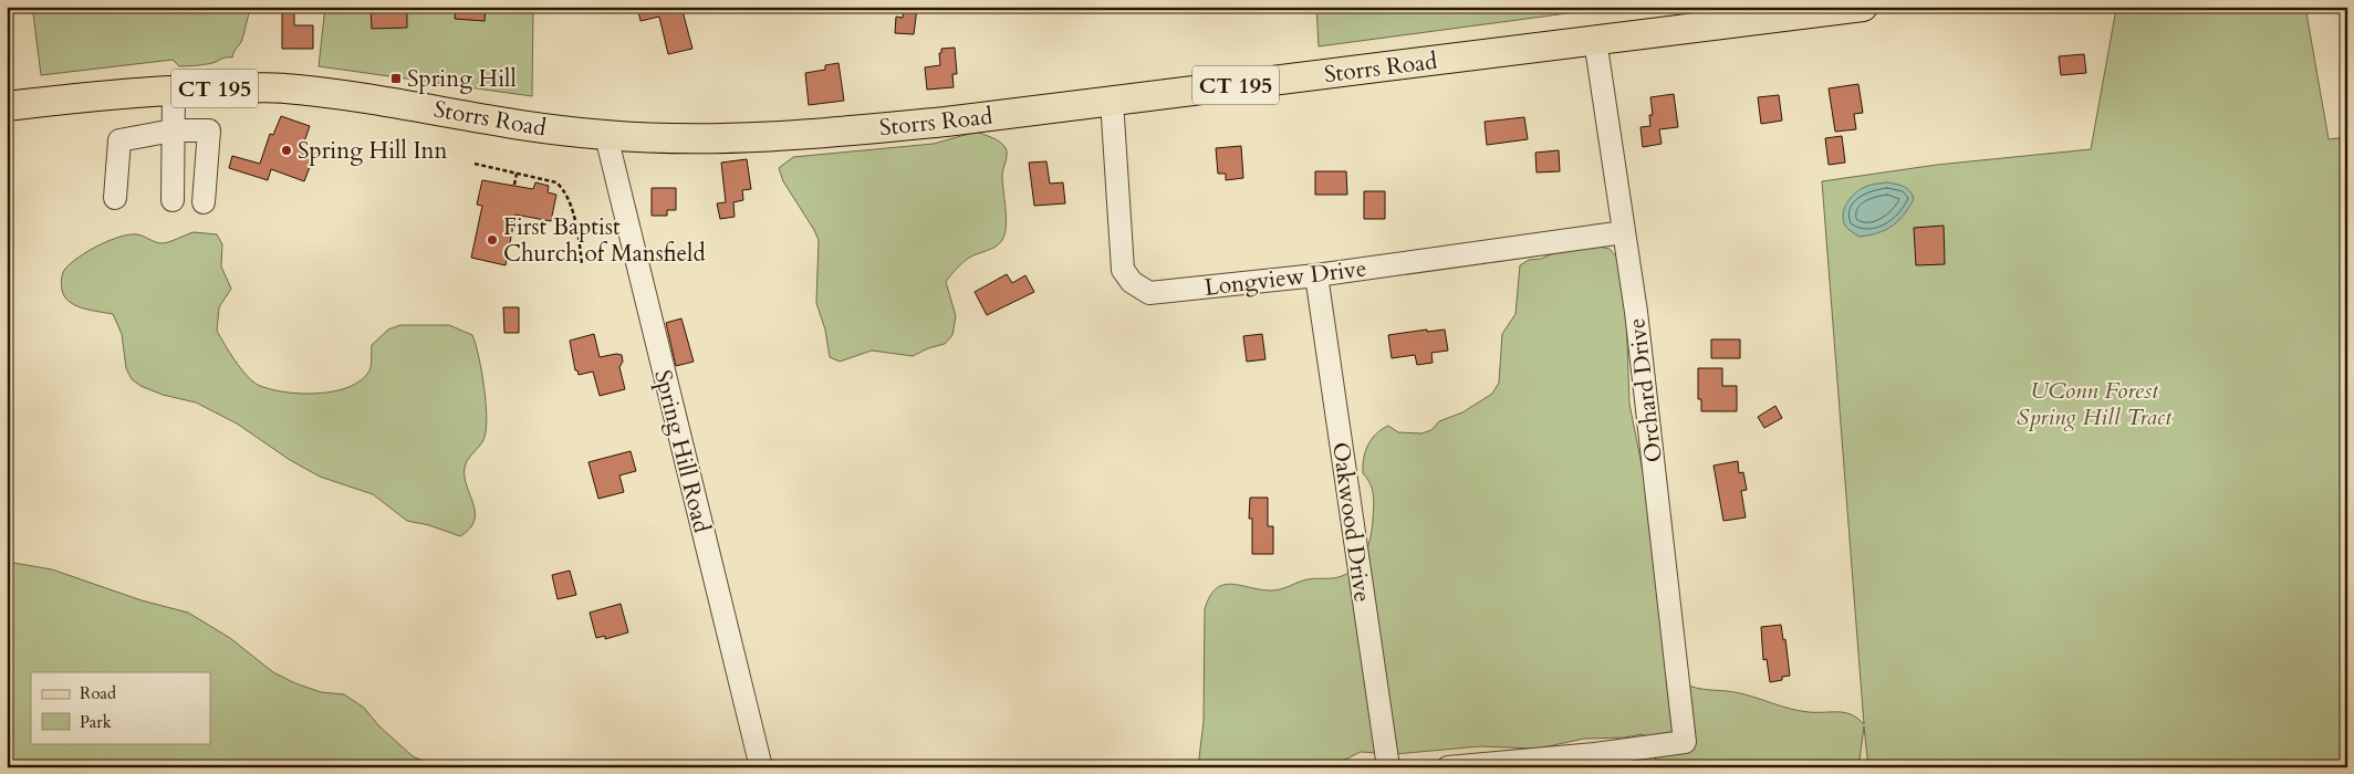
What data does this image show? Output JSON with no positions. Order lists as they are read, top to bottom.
{
  "streets": {
    "main road": ["Storrs Road", "CT 195"],
    "street": [
      "Longview Drive",
      "Orchard Drive",
      "Spring Hill Road",
      "Oakwood Drive"
    ]
  },
  "crossings": [
    ["Storrs Road", "Longview Drive"],
    ["Storrs Road", "Orchard Drive"],
    ["Storrs Road", "Spring Hill Road"],
    ["Longview Drive", "Orchard Drive"],
    ["Longview Drive", "Oakwood Drive"]
  ],
  "parks": ["UConn Forest Spring Hill Tract"],
  "places": {
    "transit": ["Spring Hill"],
    "other": ["Spring Hill Inn", "First Baptist Church of Mansfield"]
  },
  "legend": ["Road", "Park"]
}
